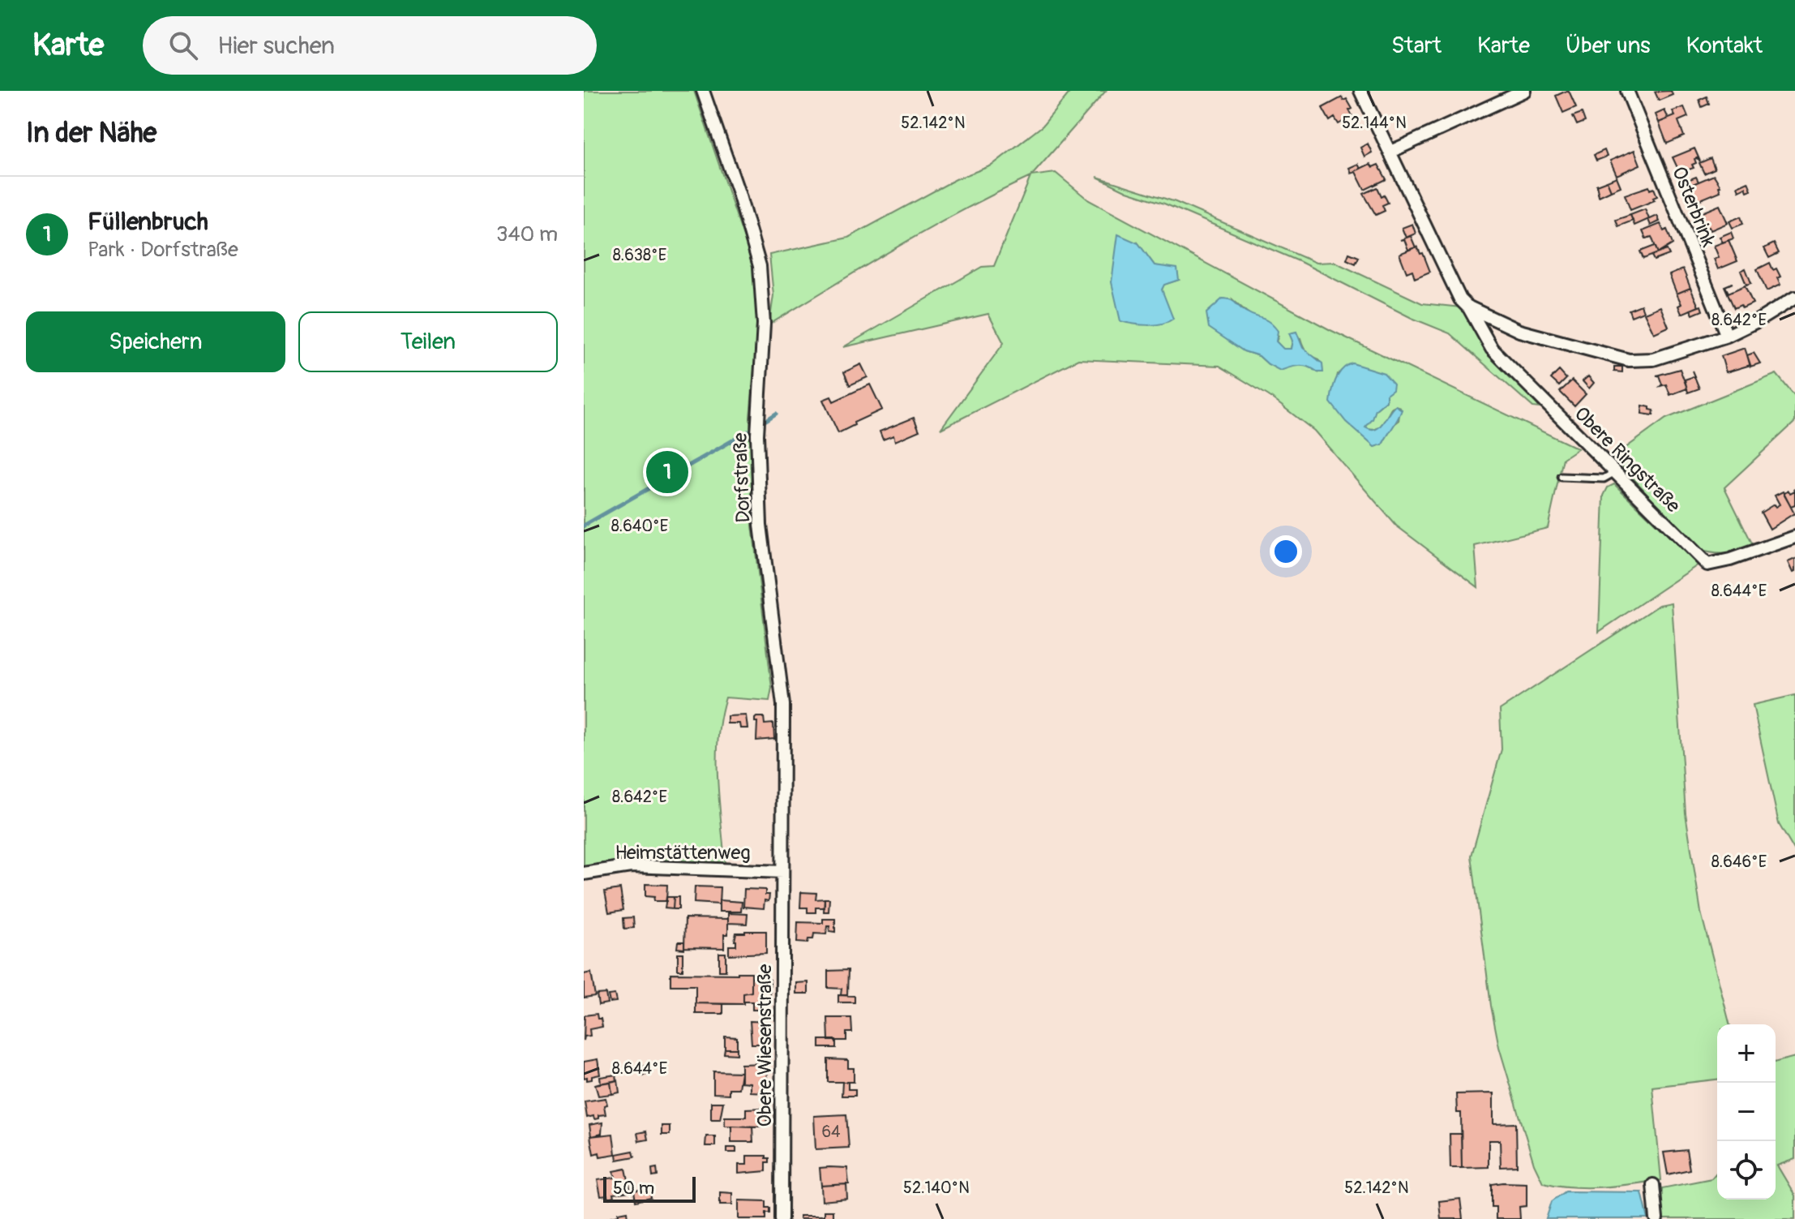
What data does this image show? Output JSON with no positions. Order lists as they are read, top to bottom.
{
  "streets": {
    "street": [
      "Osterbrink",
      "Obere Ringstraße",
      "Dorfstraße",
      "Heimstättenweg",
      "Obere Wiesenstraße"
    ]
  },
  "crossings": [
    ["Dorfstraße", "Heimstättenweg"],
    ["Dorfstraße", "Obere Wiesenstraße"],
    ["Heimstättenweg", "Obere Wiesenstraße"]
  ],
  "house_numbers": ["64"],
  "scale_bar": "50 m",
  "page": {
    "header": "Karte",
    "search": "Hier suchen",
    "nav": [
      "Start",
      "Karte",
      "Über uns",
      "Kontakt"
    ],
    "heading": "In der Nähe",
    "list": [
      {
        "mark": "1",
        "name": "Füllenbruch",
        "note": "Park · Dorfstraße",
        "value": "340 m"
      }
    ],
    "buttons": ["Speichern", "Teilen"],
    "pins": "1",
    "map_buttons": ["+", "−"],
    "scale": "50 m"
  },
  "coordinates": [
    "52.142°N",
    "52.144°N",
    "8.638°E",
    "8.642°E",
    "8.640°E",
    "8.644°E",
    "8.646°E",
    "52.140°N"
  ]
}
